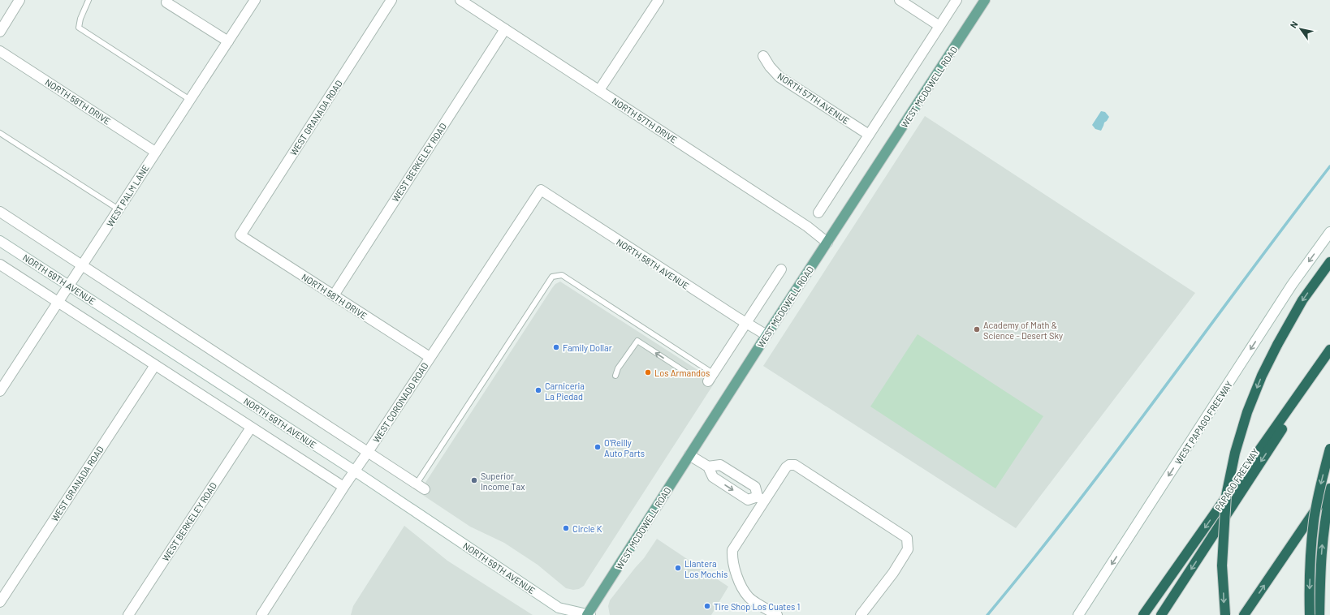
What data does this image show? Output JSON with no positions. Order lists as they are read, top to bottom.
{
  "streets": {
    "highway": ["PAPAGO FREEWAY"],
    "main road": ["WEST MCDOWELL ROAD"],
    "street": [
      "NORTH 57TH AVENUE",
      "NORTH 58TH DRIVE",
      "WEST GRANADA ROAD",
      "NORTH 57TH DRIVE",
      "WEST BERKELEY ROAD",
      "WEST PALM LANE",
      "NORTH 58TH AVENUE",
      "NORTH 59TH AVENUE",
      "WEST CORONADO ROAD",
      "WEST PAPAGO FREEWAY"
    ]
  },
  "crossings": [
    ["WEST MCDOWELL ROAD", "NORTH 57TH DRIVE"],
    ["WEST MCDOWELL ROAD", "NORTH 58TH AVENUE"],
    ["WEST MCDOWELL ROAD", "NORTH 59TH AVENUE"],
    ["NORTH 58TH DRIVE", "WEST GRANADA ROAD"],
    ["NORTH 58TH DRIVE", "WEST BERKELEY ROAD"],
    ["NORTH 58TH DRIVE", "WEST PALM LANE"],
    ["NORTH 58TH DRIVE", "WEST CORONADO ROAD"],
    ["NORTH 57TH DRIVE", "WEST BERKELEY ROAD"],
    ["WEST PALM LANE", "NORTH 59TH AVENUE"],
    ["NORTH 58TH AVENUE", "WEST CORONADO ROAD"],
    ["NORTH 59TH AVENUE", "WEST CORONADO ROAD"]
  ],
  "one_way": ["WEST PAPAGO FREEWAY"],
  "places": [
    "Academy of Math & Science - Desert Sky",
    "Family Dollar",
    "Los Armandos",
    "Carniceria La Piedad",
    "O'Reilly Auto Parts",
    "Superior Income Tax",
    "Circle K",
    "Llantera Los Mochis",
    "Tire Shop Los Cuates 1"
  ],
  "north": "top left"
}
